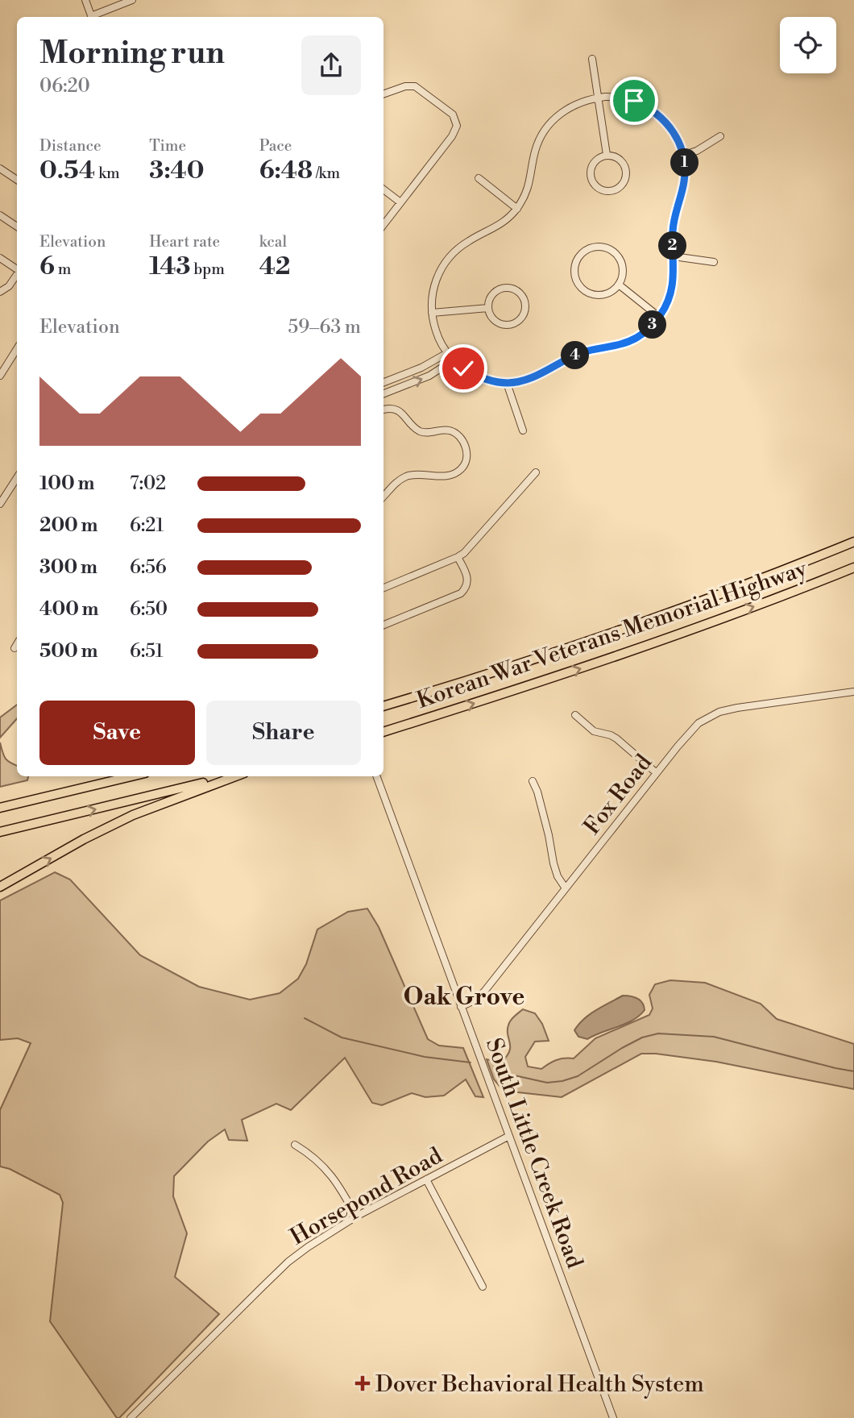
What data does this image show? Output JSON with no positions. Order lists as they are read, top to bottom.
{
  "streets": {
    "highway": ["Korean War Veterans Memorial Highway"],
    "street": ["Fox Road", "South Little Creek Road", "Horsepond Road"]
  },
  "crossings": [
    ["Fox Road", "South Little Creek Road"],
    ["South Little Creek Road", "Horsepond Road"]
  ],
  "districts": ["Oak Grove"],
  "places": {
    "health": ["Dover Behavioral Health System"]
  },
  "page": {
    "heading": ["Morning run", "06:20"],
    "stats": [
      ["Distance", "0.54 km"],
      ["Time", "3:40"],
      ["Pace", "6:48 /km"],
      ["Elevation", "6 m"],
      ["Heart rate", "143 bpm"],
      ["kcal", "42"]
    ],
    "pins": [
      "1",
      "2",
      "3",
      "4"
    ],
    "chart": ["Elevation", "59–63 m"],
    "list": [
      {
        "name": "100 m",
        "note": "7:02"
      },
      {
        "name": "200 m",
        "note": "6:21"
      },
      {
        "name": "300 m",
        "note": "6:56"
      },
      {
        "name": "400 m",
        "note": "6:50"
      },
      {
        "name": "500 m",
        "note": "6:51"
      }
    ],
    "buttons": ["Save", "Share"]
  }
}
